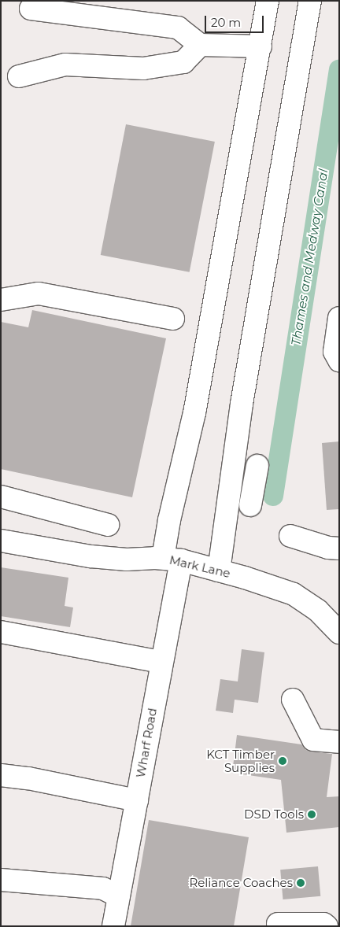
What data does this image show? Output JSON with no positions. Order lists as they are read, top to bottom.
{
  "streets": {
    "street": ["Mark Lane", "Wharf Road"]
  },
  "crossings": [
    ["Mark Lane", "Wharf Road"]
  ],
  "water": ["Thames and Medway Canal"],
  "places": ["KCT Timber Supplies", "DSD Tools", "Reliance Coaches"],
  "scale_bar": "20 m"
}
